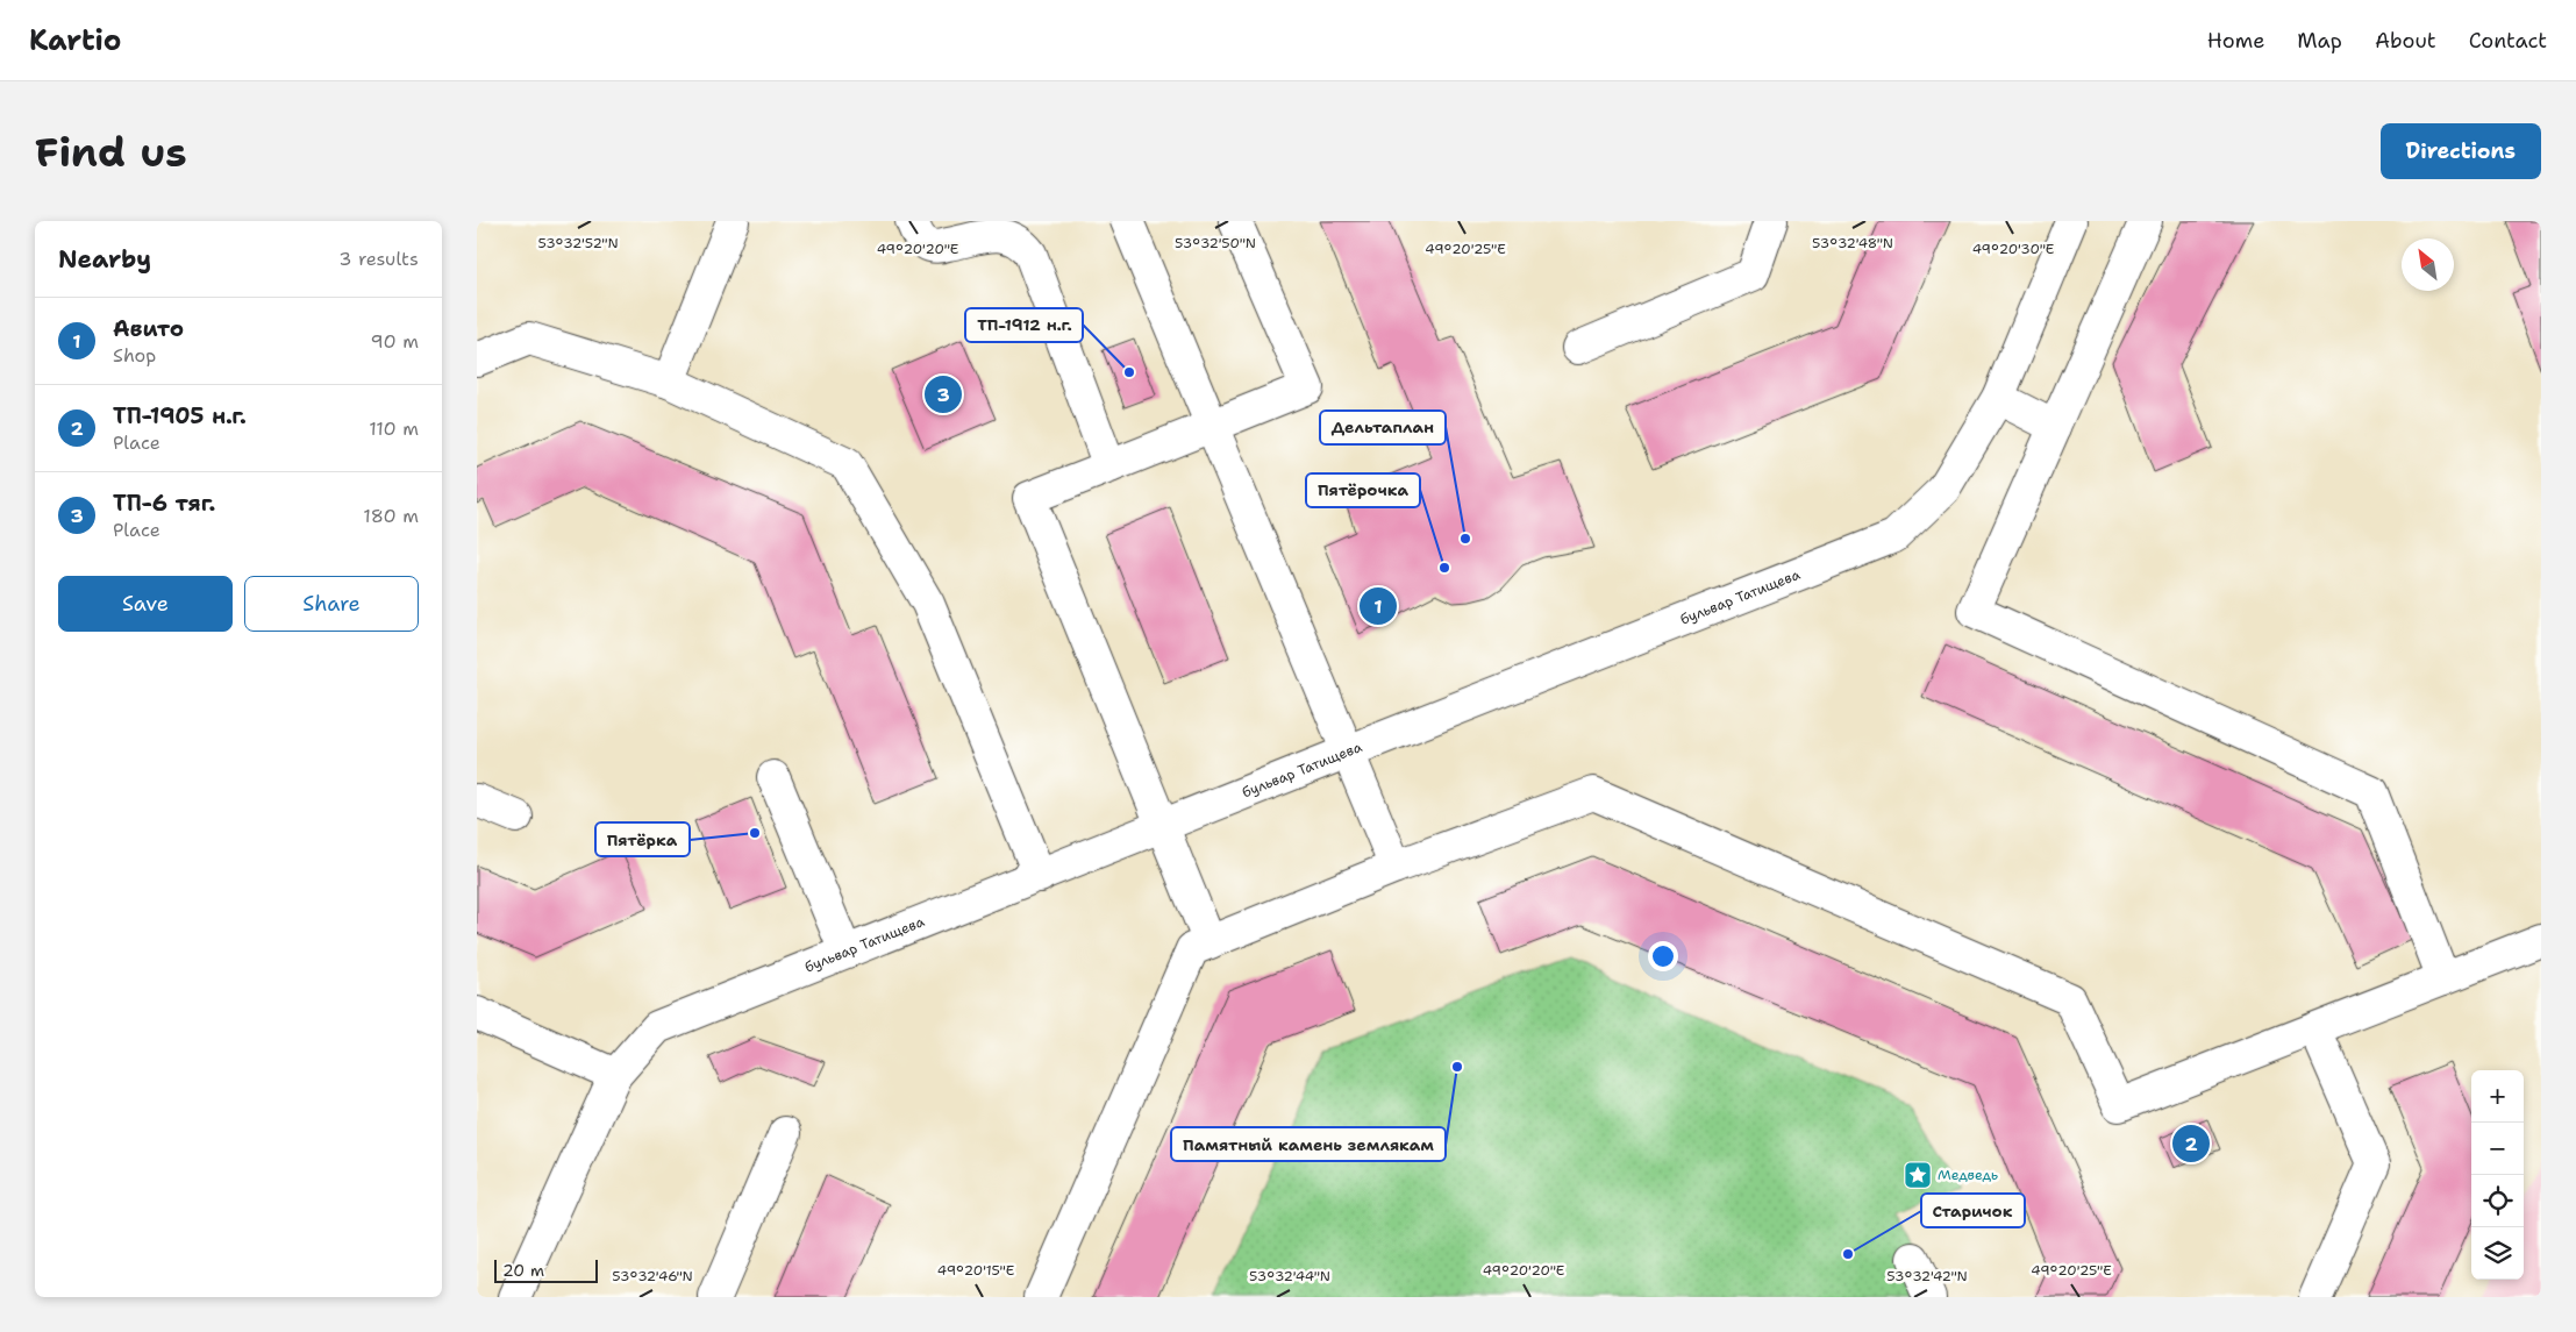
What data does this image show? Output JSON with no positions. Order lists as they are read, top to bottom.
{
  "streets": {
    "street": ["бульвар Татищева"]
  },
  "places": {
    "other": [
      "ТП-1912 н.г.",
      "Дельтаплан",
      "Пятёрочка",
      "Пятёрка",
      "Памятный камень землякам",
      "Старичок"
    ],
    "place": ["Медведь"]
  },
  "scale_bar": "20 m",
  "north": "top left",
  "page": {
    "header": "Kartio",
    "nav": [
      "Home",
      "Map",
      "About",
      "Contact"
    ],
    "buttons": [
      "Directions",
      ["Save", "Share"]
    ],
    "title": "Find us",
    "heading": ["Nearby", "3 results"],
    "list": [
      {
        "mark": "1",
        "name": "Авито",
        "note": "Shop",
        "value": "90 m"
      },
      {
        "mark": "2",
        "name": "ТП-1905 н.г.",
        "note": "Place",
        "value": "110 m"
      },
      {
        "mark": "3",
        "name": "ТП-6 тяг.",
        "note": "Place",
        "value": "180 m"
      }
    ],
    "pins": ["3", "1", "2"],
    "map_buttons": ["+", "−"],
    "scale": "20 m"
  },
  "coordinates": [
    "53°32'52\"N",
    "53°32'50\"N",
    "53°32'48\"N",
    "49°20'20\"E",
    "49°20'25\"E",
    "49°20'30\"E",
    "49°20'15\"E",
    "53°32'46\"N",
    "53°32'44\"N",
    "53°32'42\"N"
  ]
}
